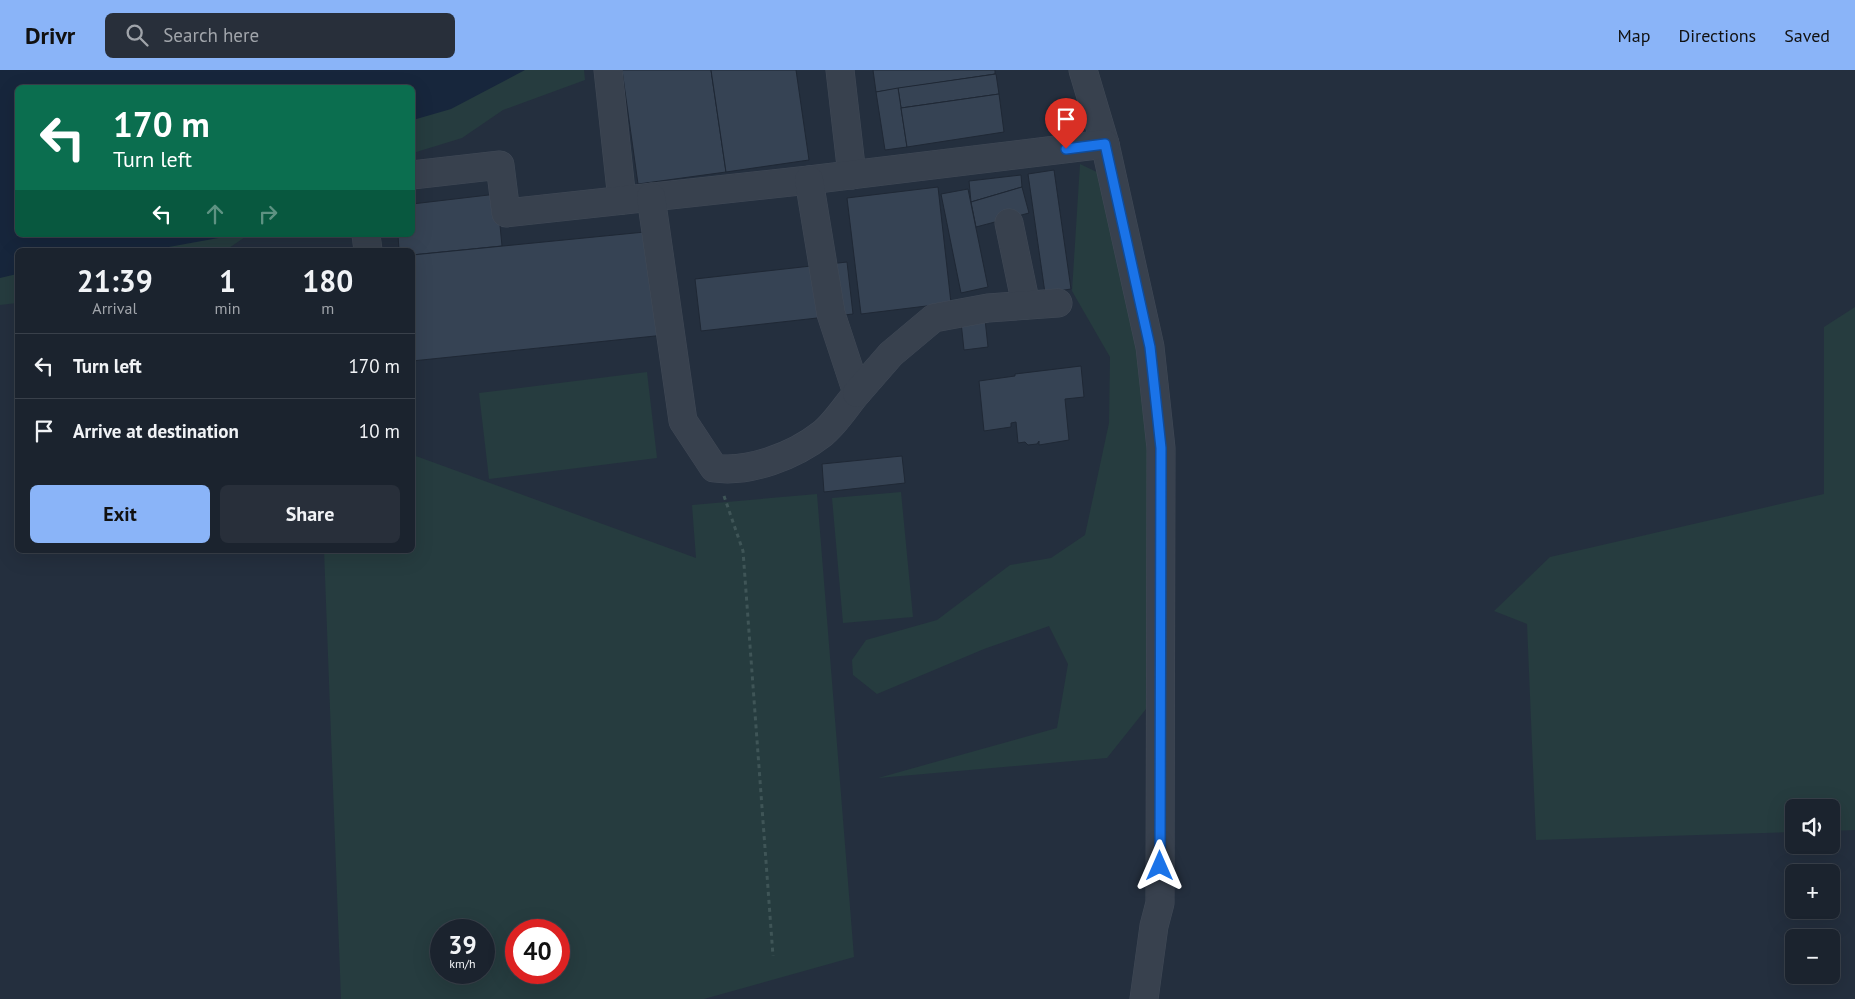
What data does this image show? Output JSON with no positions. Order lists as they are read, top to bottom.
{
  "page": {
    "header": "Drivr",
    "search": "Search here",
    "nav": ["Map", "Directions", "Saved"],
    "turn": ["170 m", "Turn left"],
    "eta": [
      "21:39",
      "Arrival",
      "1",
      "min",
      "180",
      "m"
    ],
    "list": [
      {
        "name": "Turn left",
        "value": "170 m"
      },
      {
        "name": "Arrive at destination",
        "value": "10 m"
      }
    ],
    "buttons": ["Exit", "Share"],
    "map_buttons": ["+", "−"],
    "speed": "39 km/h",
    "limit": "40"
  }
}
